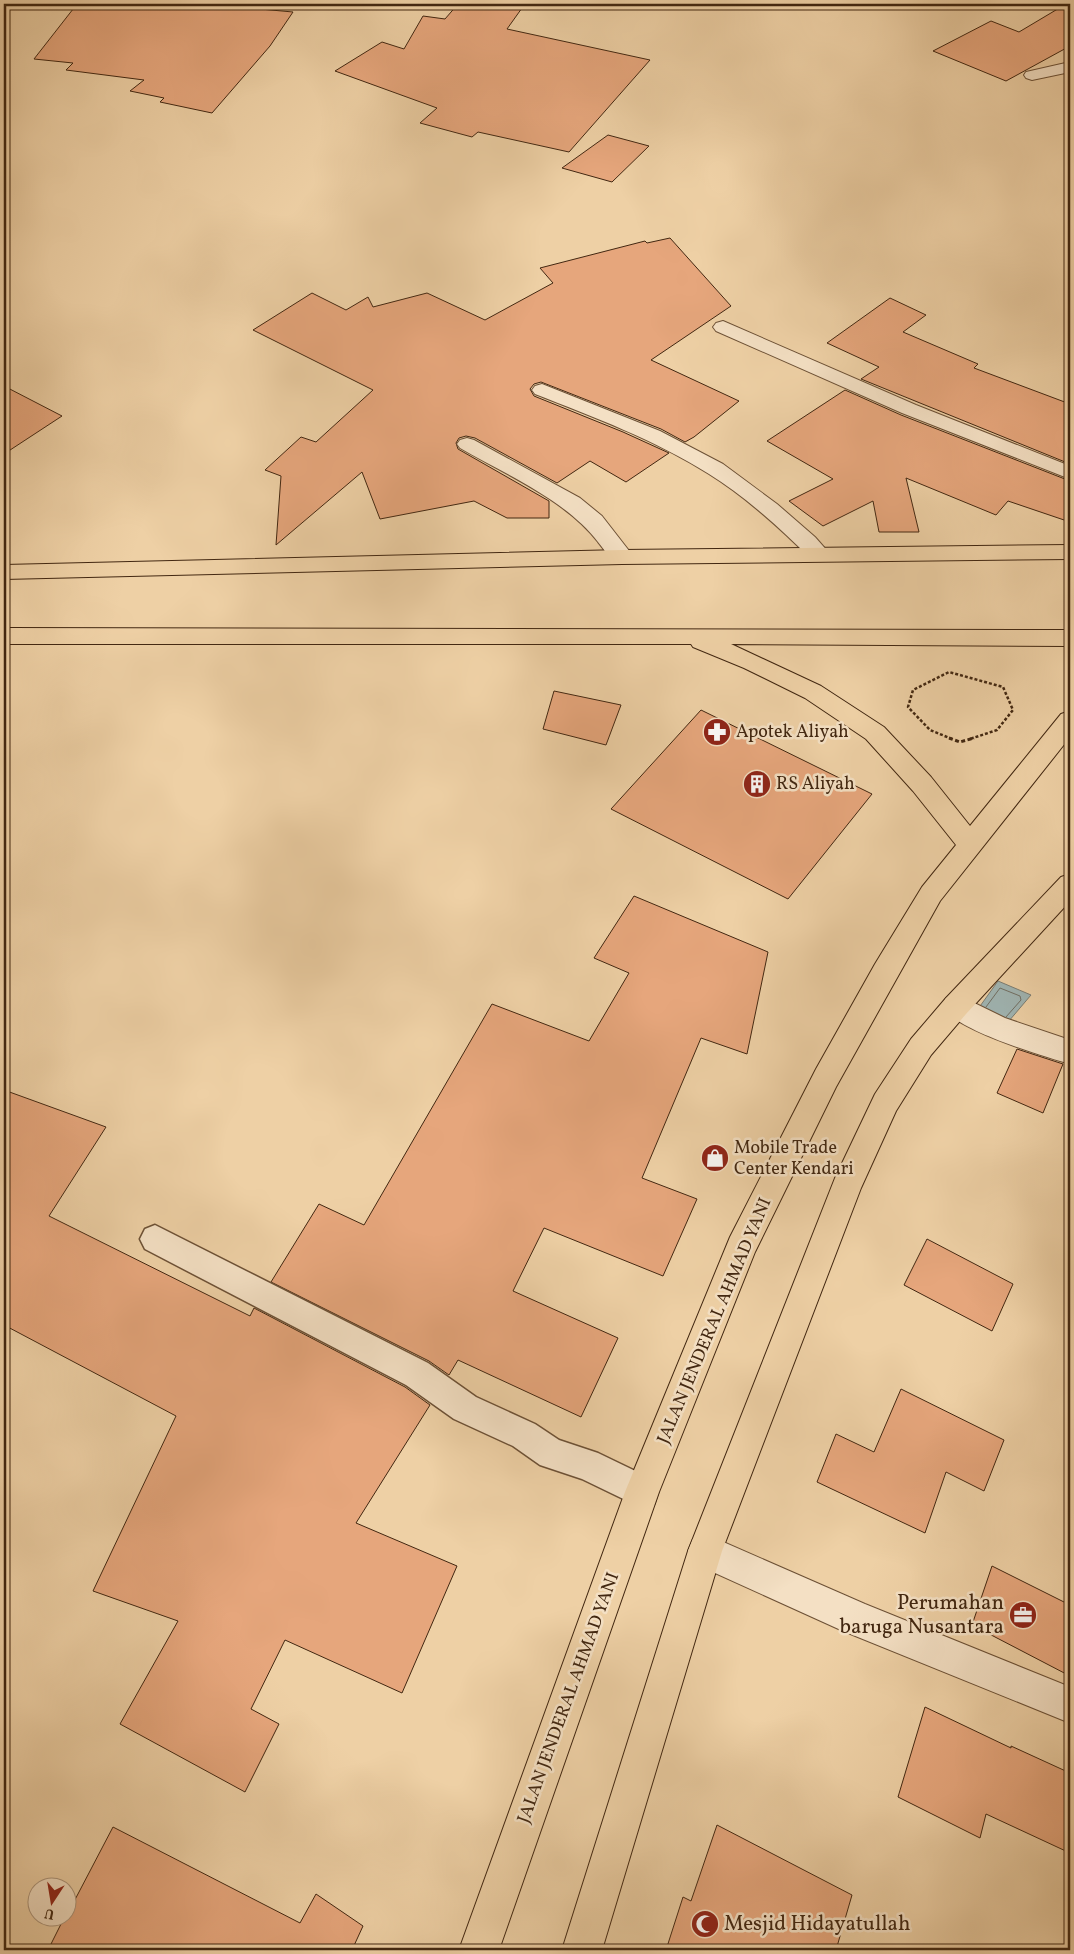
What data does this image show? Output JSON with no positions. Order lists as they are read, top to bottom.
{
  "streets": {
    "highway": ["JALAN JENDERAL AHMAD YANI"]
  },
  "places": {
    "pharmacy": ["Apotek Aliyah"],
    "building": ["RS Aliyah"],
    "shop": ["Mobile Trade Center Kendari"],
    "office": ["Perumahan baruga Nusantara"],
    "mosque": ["Mesjid Hidayatullah"]
  },
  "north": "bottom"
}
